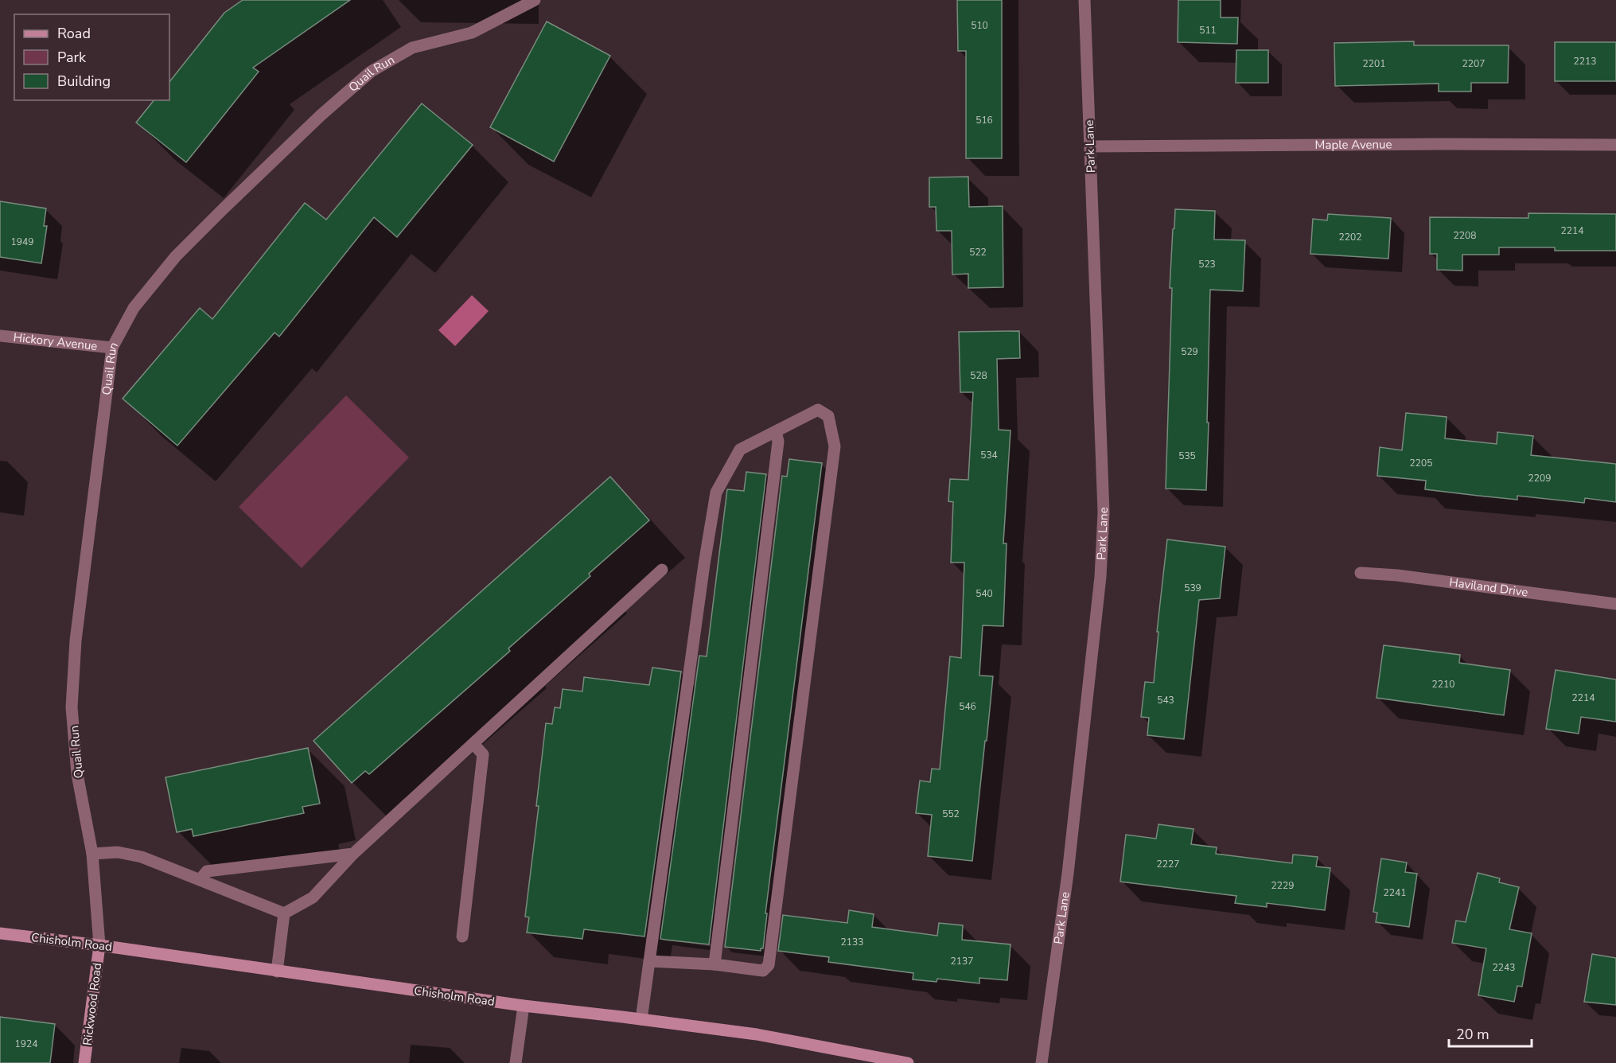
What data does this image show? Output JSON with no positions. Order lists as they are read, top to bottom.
{
  "streets": {
    "main road": ["Chisholm Road", "Rickwood Road"],
    "street": [
      "Quail Run",
      "Maple Avenue",
      "Park Lane",
      "Hickory Avenue",
      "Haviland Drive"
    ]
  },
  "crossings": [
    ["Quail Run", "Hickory Avenue"],
    ["Quail Run", "Chisholm Road"],
    ["Quail Run", "Rickwood Road"],
    ["Maple Avenue", "Park Lane"],
    ["Chisholm Road", "Rickwood Road"]
  ],
  "house_numbers": [
    "510",
    "511",
    "2213",
    "2201",
    "2207",
    "516",
    "2214",
    "2208",
    "2202",
    "1949",
    "522",
    "523",
    "529",
    "528",
    "534",
    "535",
    "2205",
    "2209",
    "539",
    "540",
    "2210",
    "2214",
    "543",
    "546",
    "552",
    "2227",
    "2229",
    "2241",
    "2133",
    "2137",
    "2243",
    "1924"
  ],
  "legend": ["Road", "Park", "Building"],
  "scale_bar": "20 m"
}
